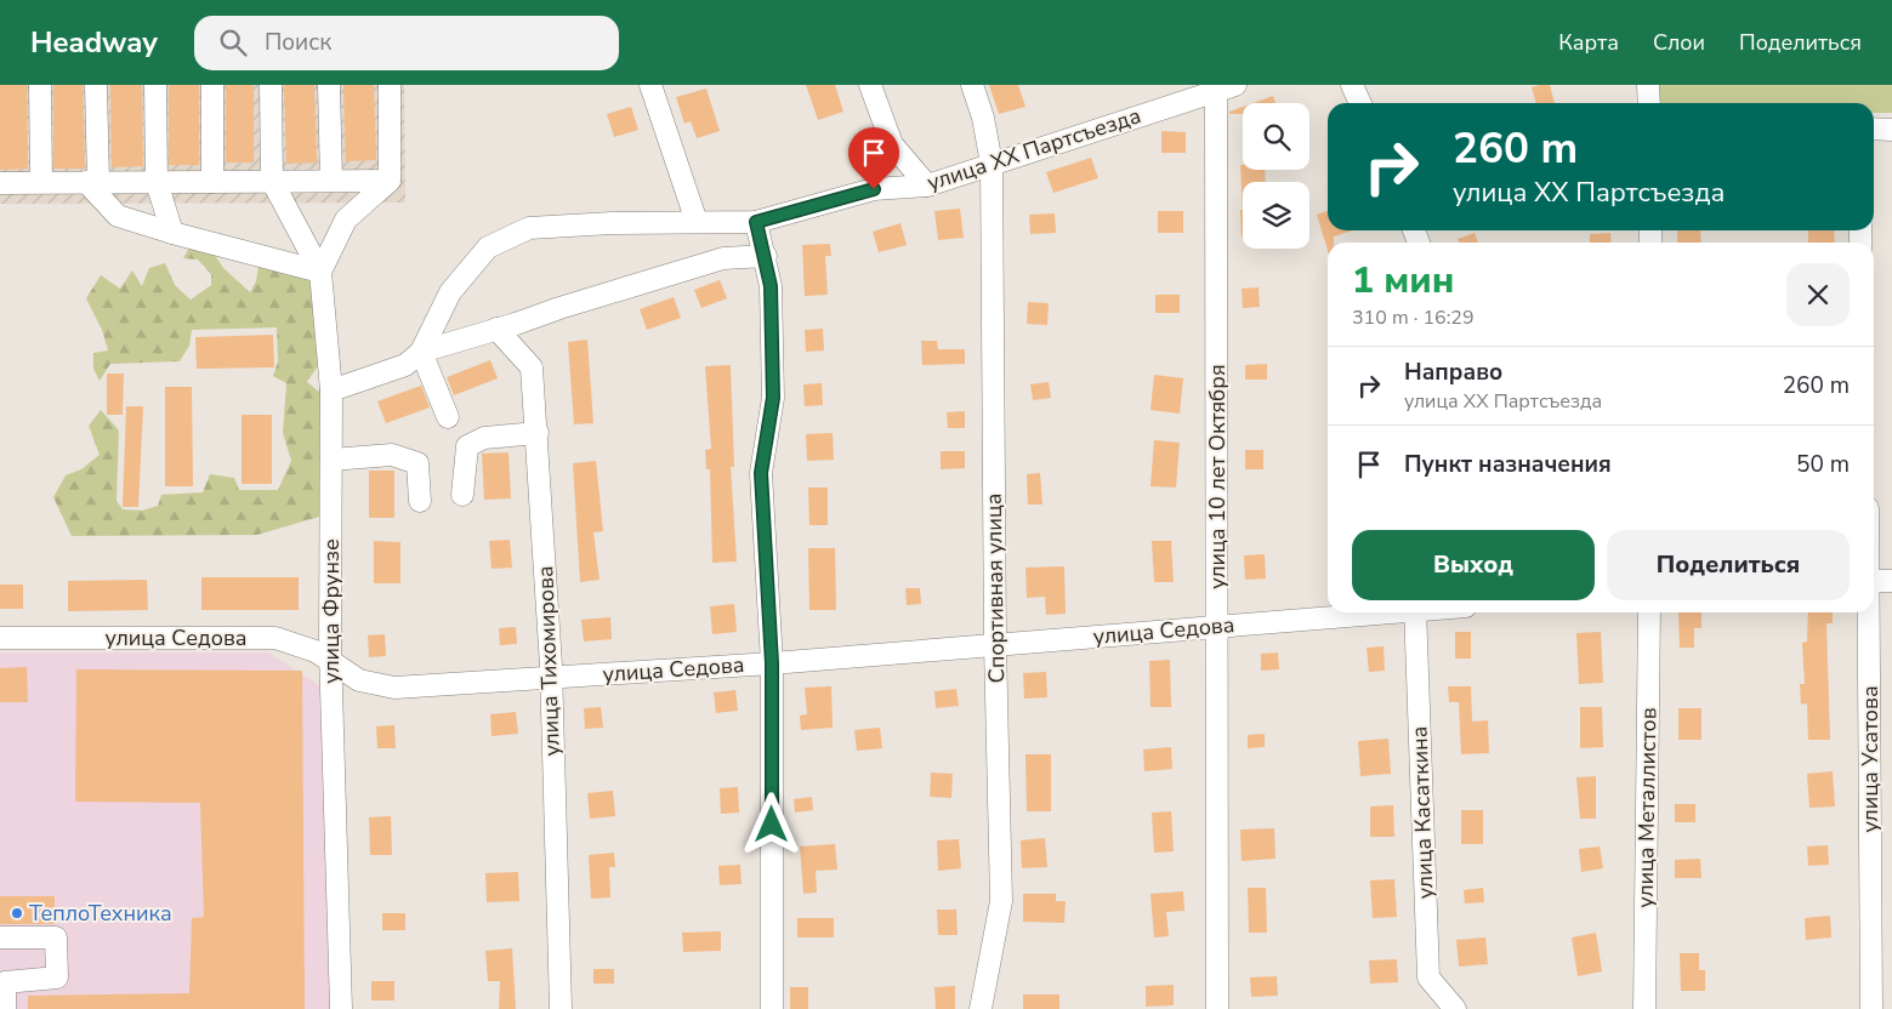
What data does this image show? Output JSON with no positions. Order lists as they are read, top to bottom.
{
  "streets": {
    "street": [
      "улица XX Партсъезда",
      "улица 10 лет Октября",
      "Спортивная улица",
      "улица Фрунзе",
      "улица Седова",
      "улица Тихомирова",
      "улица Усатова",
      "улица Металлистов",
      "улица Касаткина"
    ]
  },
  "crossings": [
    ["улица XX Партсъезда", "улица 10 лет Октября"],
    ["улица XX Партсъезда", "Спортивная улица"],
    ["улица 10 лет Октября", "улица Седова"],
    ["Спортивная улица", "улица Седова"],
    ["улица Фрунзе", "улица Седова"],
    ["улица Седова", "улица Тихомирова"]
  ],
  "places": ["ТеплоТехника"],
  "page": {
    "header": "Headway",
    "search": "Поиск",
    "nav": ["Карта", "Слои", "Поделиться"],
    "turn": ["260 m", "улица XX Партсъезда"],
    "heading": ["1 мин", "310 m · 16:29"],
    "list": [
      {
        "name": "Направо",
        "note": "улица XX Партсъезда",
        "value": "260 m"
      },
      {
        "name": "Пункт назначения",
        "value": "50 m"
      }
    ],
    "buttons": ["Выход", "Поделиться"]
  }
}
